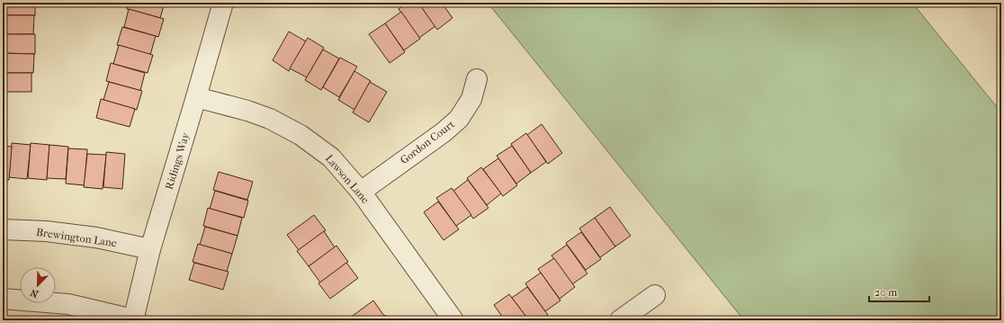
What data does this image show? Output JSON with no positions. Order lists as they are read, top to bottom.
{
  "streets": {
    "street": [
      "Gordon Court",
      "Ridings Way",
      "Lawson Lane",
      "Brewington Lane"
    ]
  },
  "crossings": [
    ["Gordon Court", "Lawson Lane"],
    ["Ridings Way", "Lawson Lane"],
    ["Ridings Way", "Brewington Lane"]
  ],
  "scale_bar": "20 m",
  "north": "bottom left"
}
